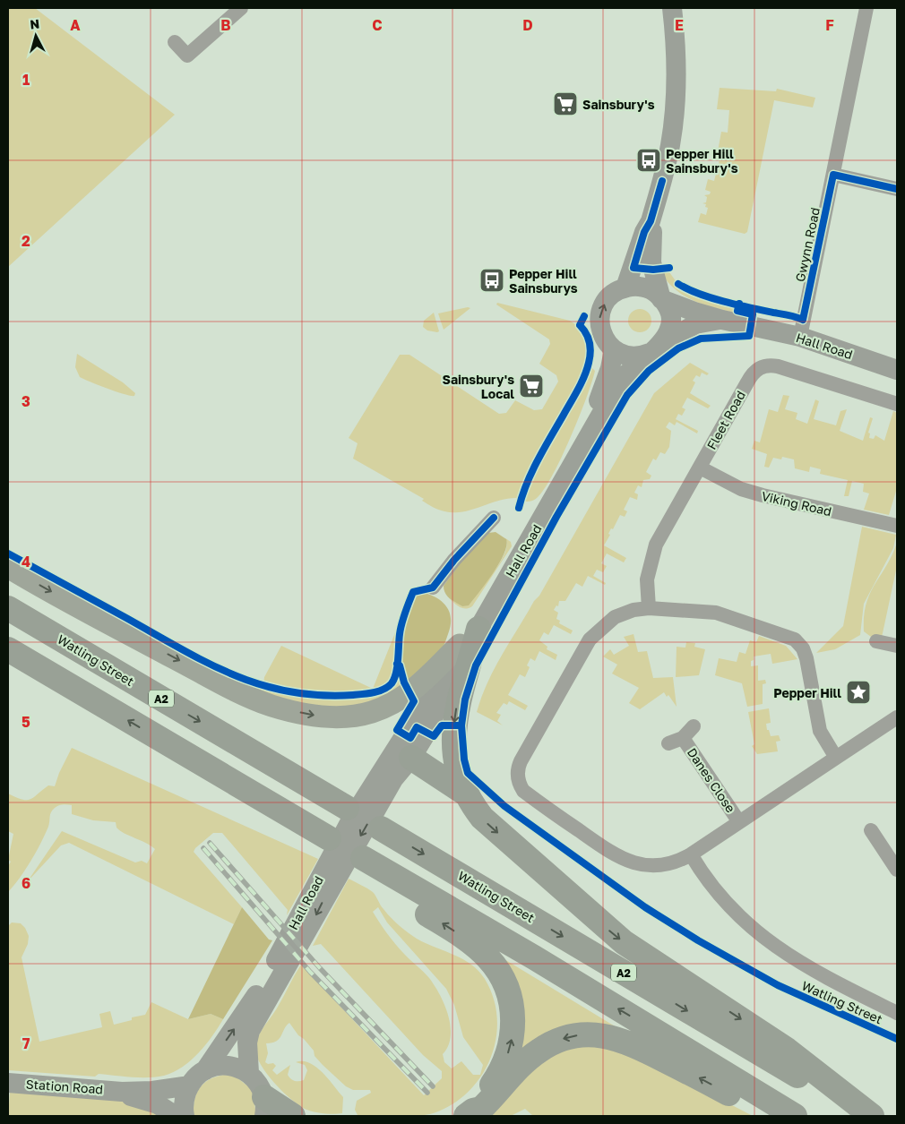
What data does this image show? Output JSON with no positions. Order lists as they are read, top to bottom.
{
  "streets": {
    "highway": ["Watling Street", "A2"],
    "main road": ["Hall Road", "Station Road"],
    "street": [
      "Gwynn Road",
      "Fleet Road",
      "Viking Road",
      "Danes Close"
    ]
  },
  "crossings": [
    ["Gwynn Road", "Hall Road"],
    ["Hall Road", "Watling Street"],
    ["Hall Road", "Station Road"],
    ["Fleet Road", "Viking Road"]
  ],
  "places": {
    "supermarket": ["Sainsbury's", "Sainsbury's Local"],
    "bus stop": ["Pepper Hill Sainsbury's", "Pepper Hill Sainsburys"],
    "place": ["Pepper Hill"]
  },
  "north": "top",
  "grid": {
    "columns": [
      "A",
      "B",
      "C",
      "D",
      "E",
      "F"
    ],
    "rows": [
      "1",
      "2",
      "3",
      "4",
      "5",
      "6",
      "7"
    ]
  }
}
